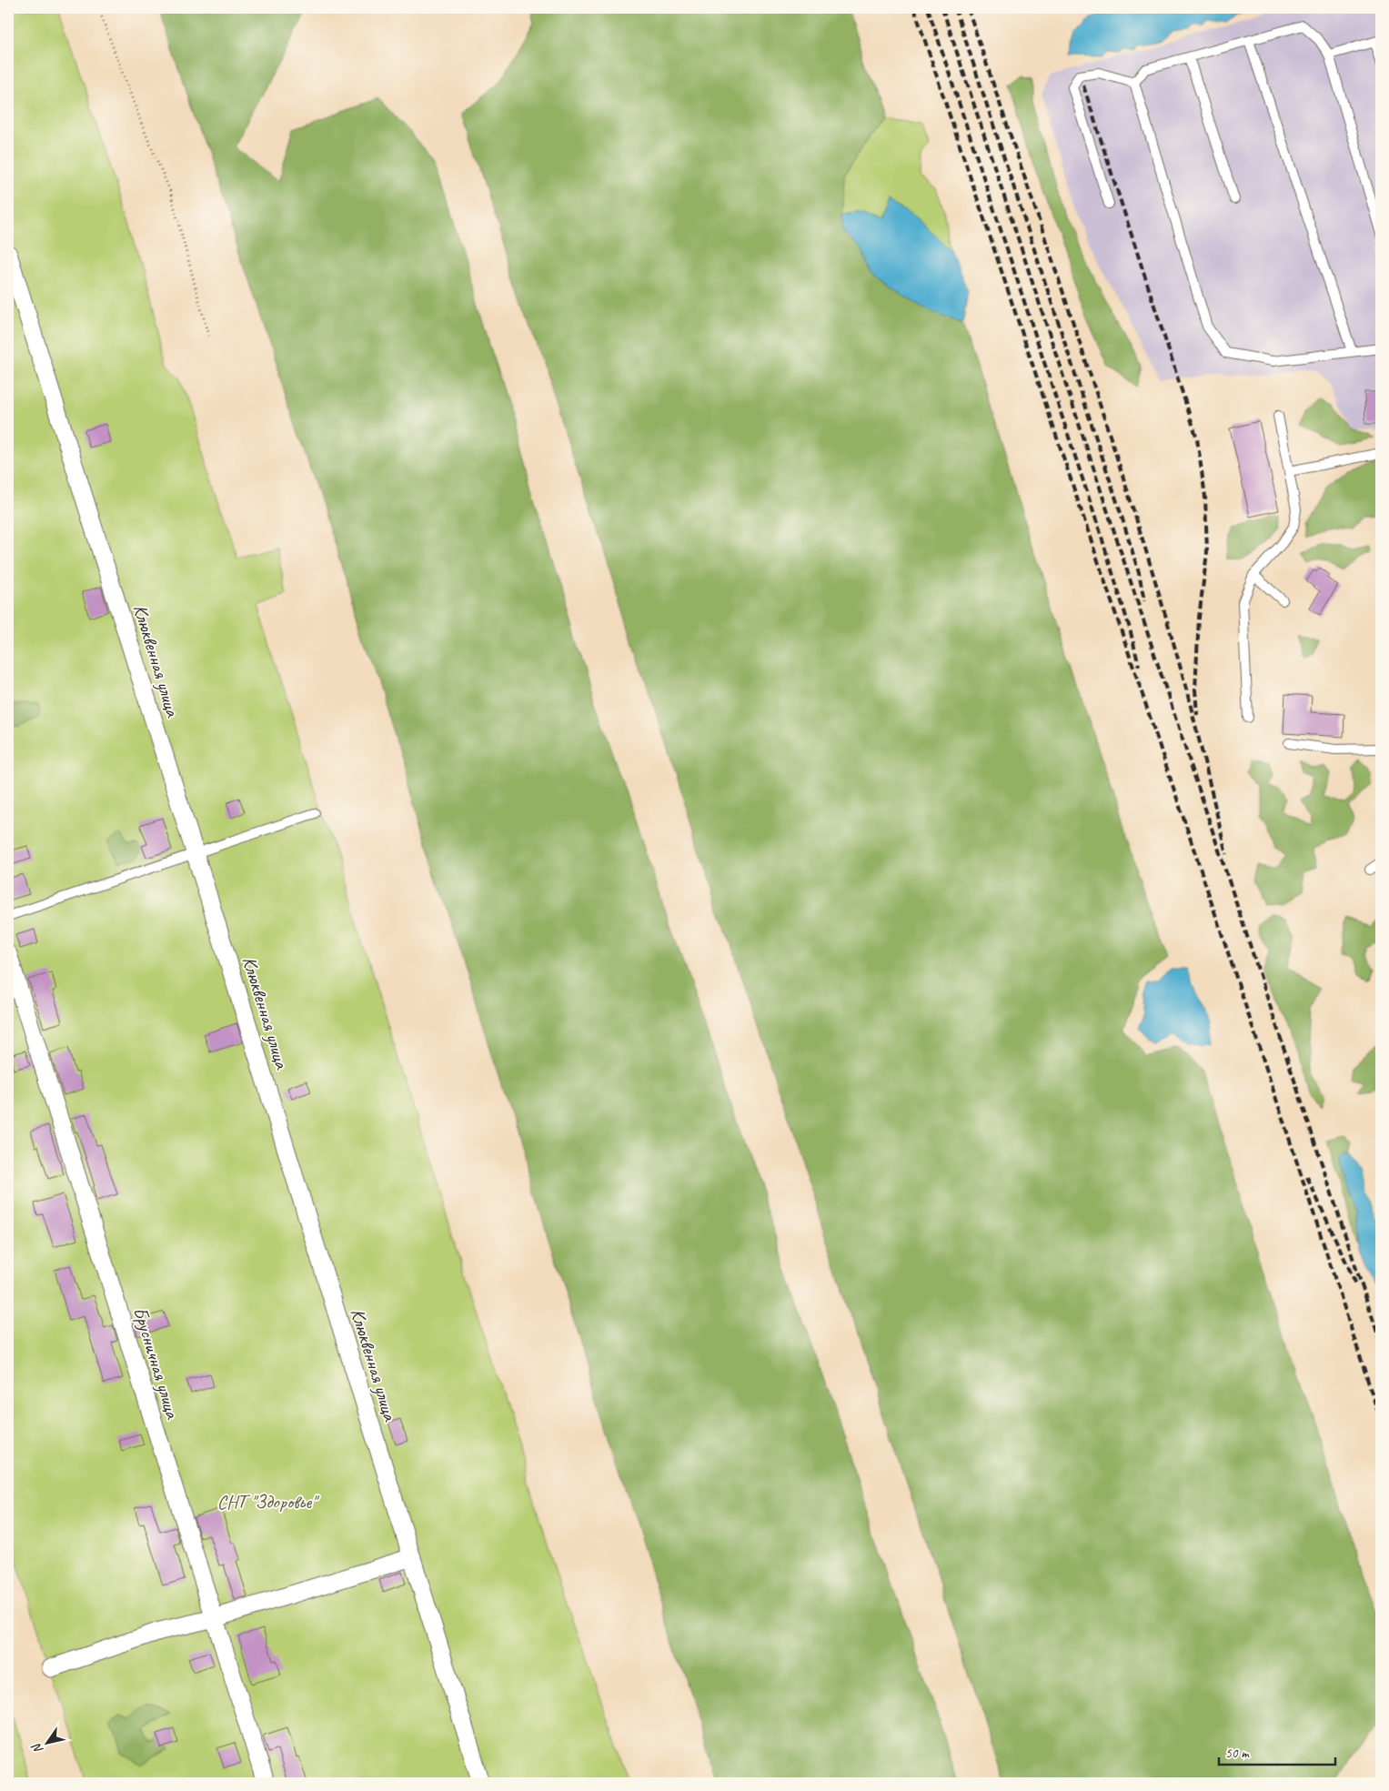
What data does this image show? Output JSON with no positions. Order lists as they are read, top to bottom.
{
  "streets": {
    "street": ["Клюквенная улица", "Брусничная улица"]
  },
  "parks": ["СНТ \"Здоровье\""],
  "scale_bar": "50 m",
  "north": "bottom left"
}
